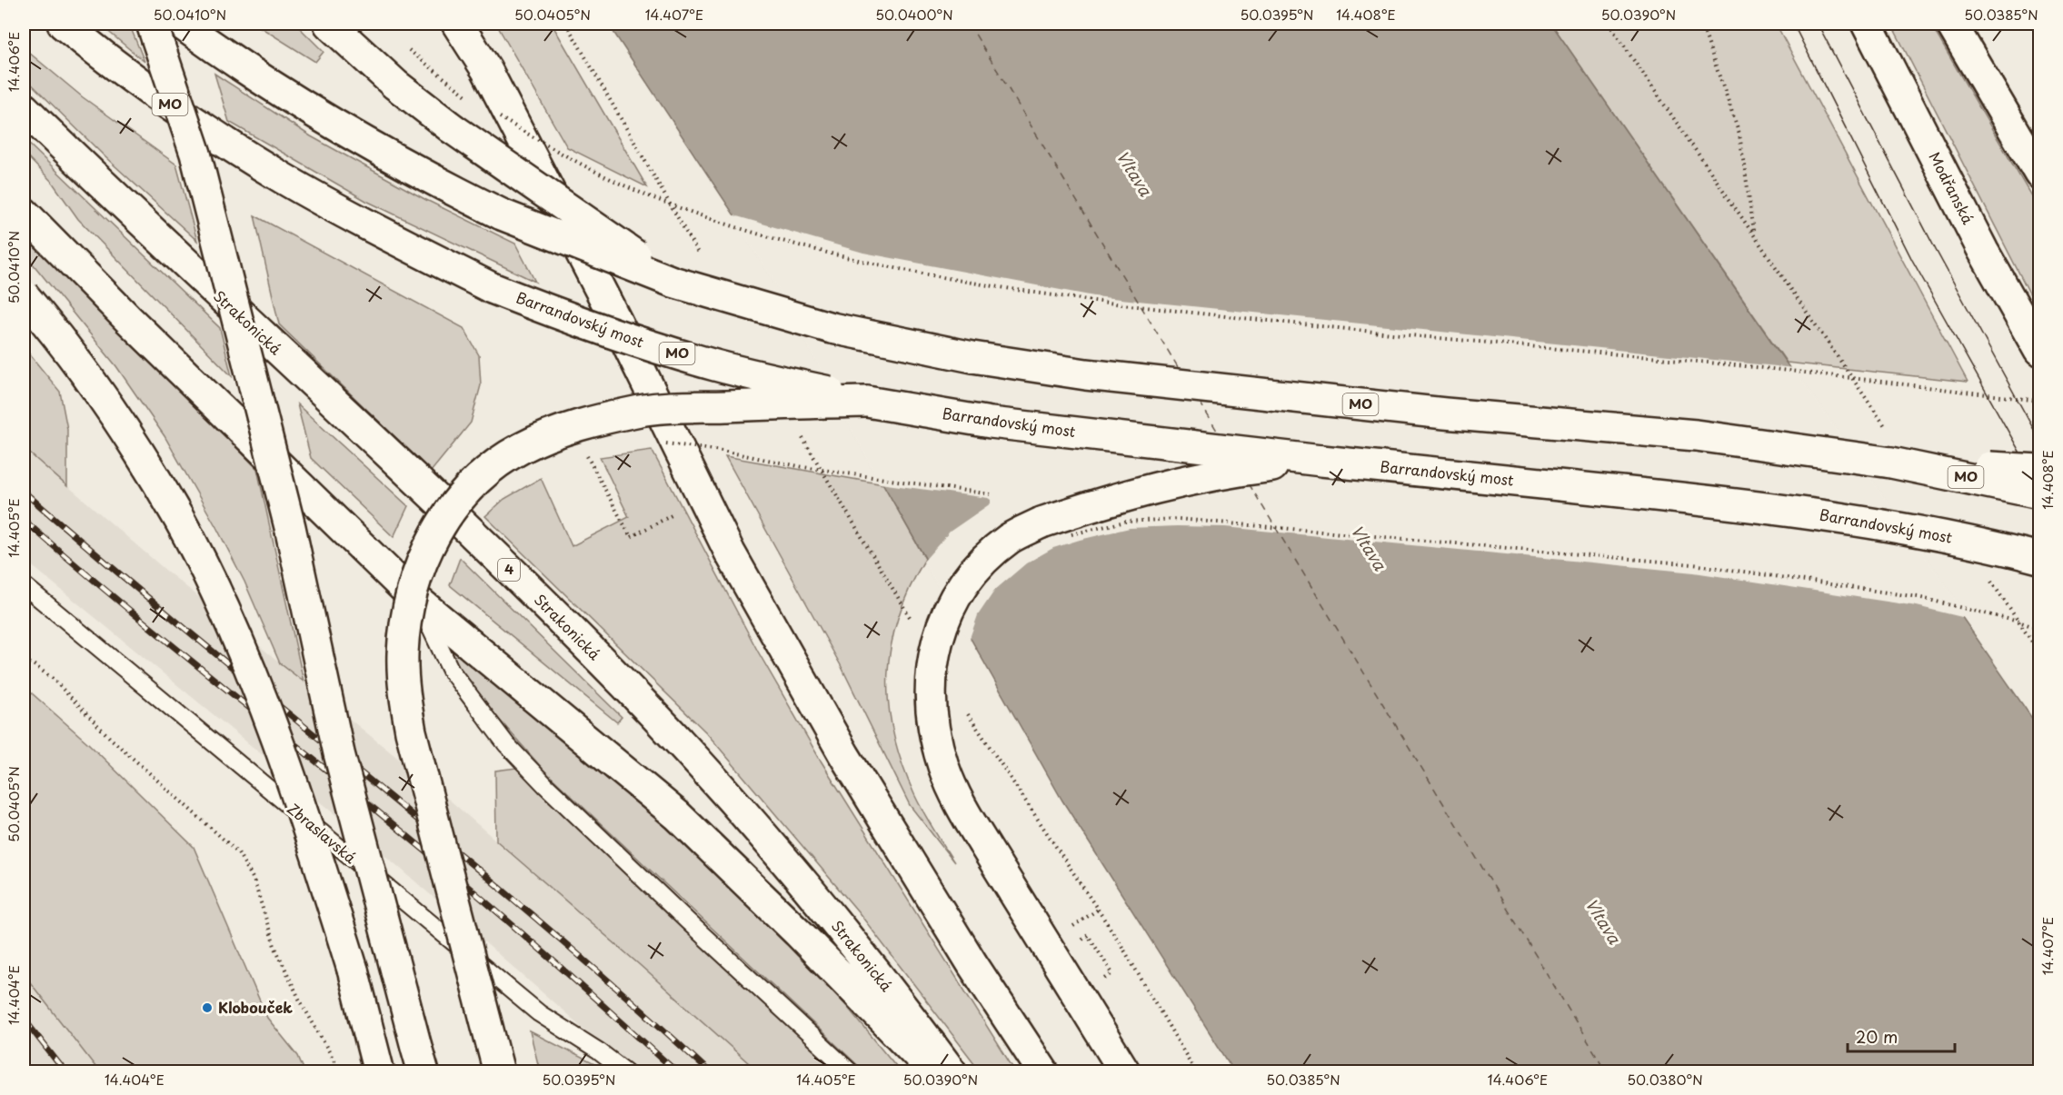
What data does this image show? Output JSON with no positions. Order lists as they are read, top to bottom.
{
  "streets": {
    "main road": [
      "MO",
      "Modřanská",
      "Barrandovský most",
      "Strakonická",
      "4"
    ],
    "lane": ["Zbraslavská"]
  },
  "water": ["Vltava"],
  "places": ["Klobouček"],
  "scale_bar": "20 m",
  "coordinates": [
    "50.0410°N",
    "50.0405°N",
    "14.407°E",
    "50.0400°N",
    "50.0395°N",
    "14.408°E",
    "50.0390°N",
    "50.0385°N",
    "14.406°E",
    "14.405°E",
    "14.404°E",
    "50.0380°N"
  ]
}
